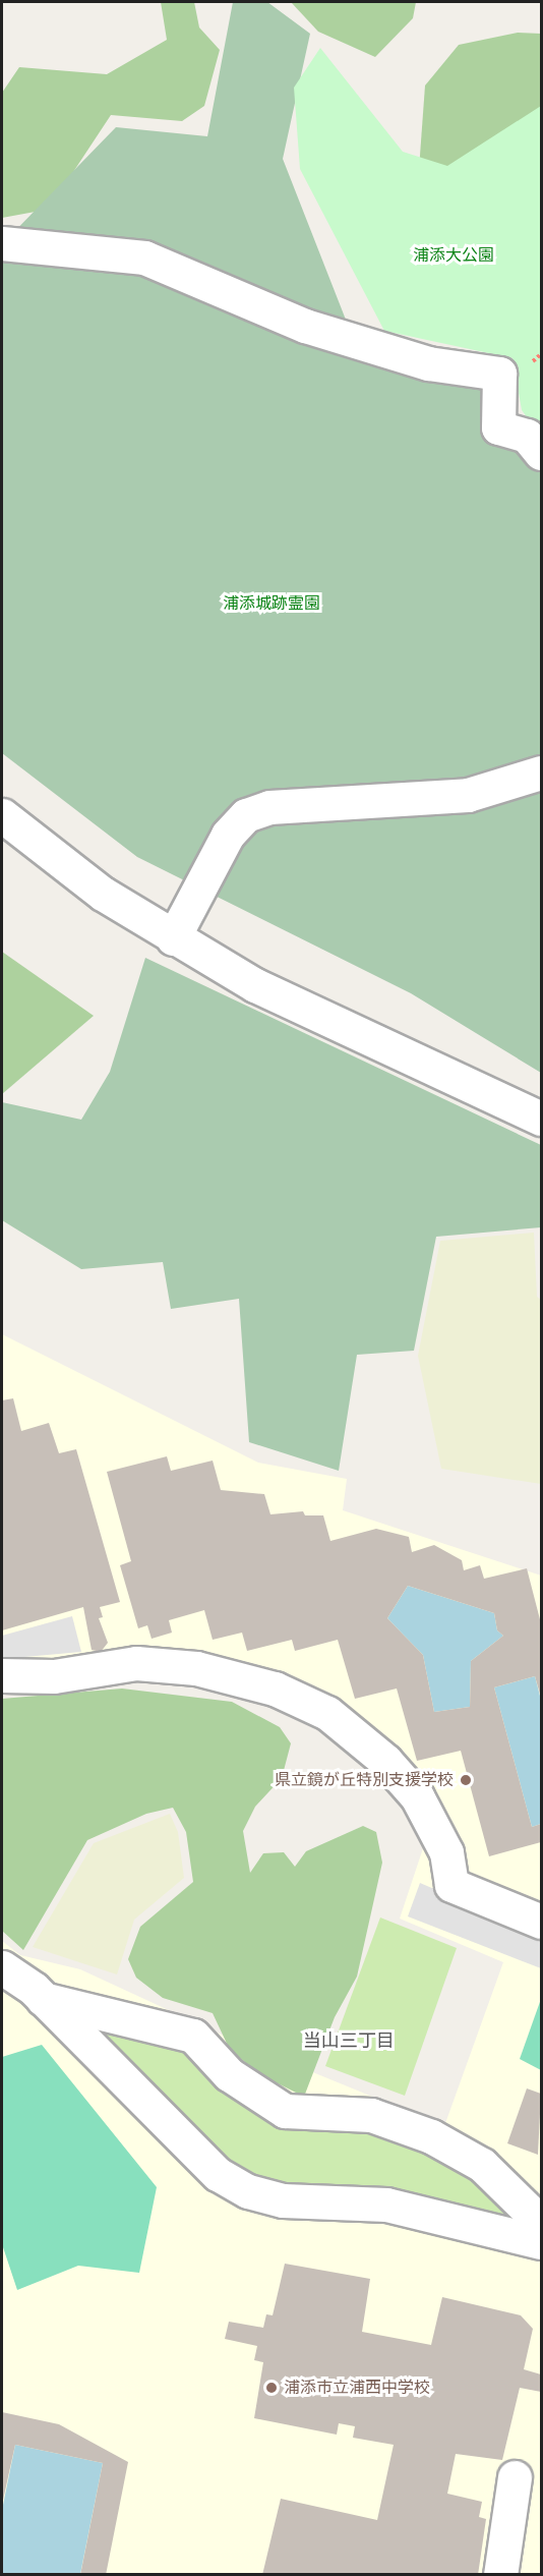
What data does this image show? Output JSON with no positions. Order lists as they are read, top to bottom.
{
  "districts": ["当山三丁目"],
  "parks": ["浦添大公園", "浦添城跡霊園"],
  "places": ["県立鏡が丘特別支援学校", "浦添市立浦西中学校"]
}
